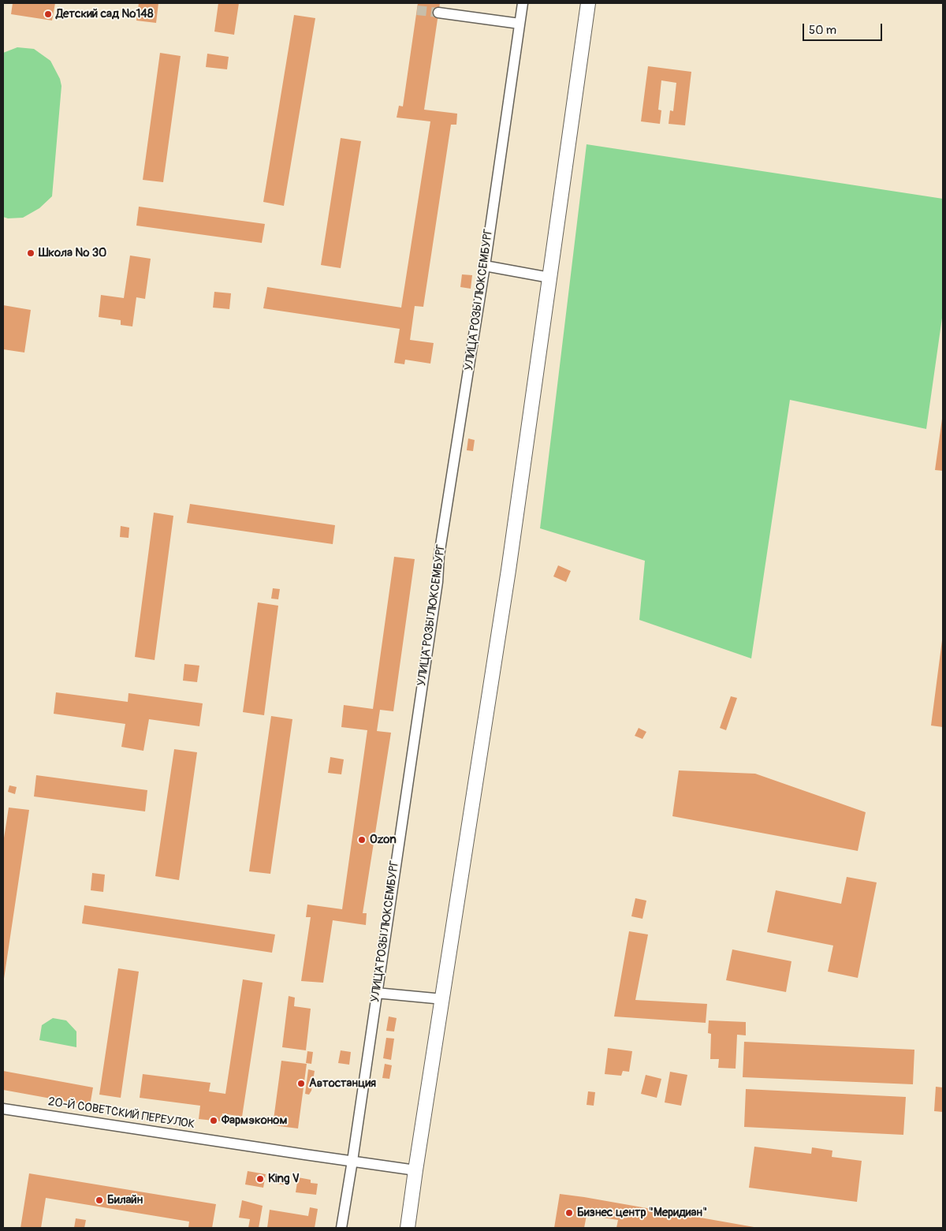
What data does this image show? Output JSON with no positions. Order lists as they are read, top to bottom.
{
  "streets": {
    "street": ["УЛИЦА РОЗЫ ЛЮКСЕМБУРГ", "20-Й СОВЕТСКИЙ ПЕРЕУЛОК"]
  },
  "crossings": [
    ["УЛИЦА РОЗЫ ЛЮКСЕМБУРГ", "20-Й СОВЕТСКИЙ ПЕРЕУЛОК"]
  ],
  "places": [
    "Детский сад №148",
    "Школа № 30",
    "Ozon",
    "Автостанция",
    "Фармэконом",
    "King V",
    "Билайн",
    "Бизнес центр \"Меридиан\""
  ],
  "scale_bar": "50 m"
}
